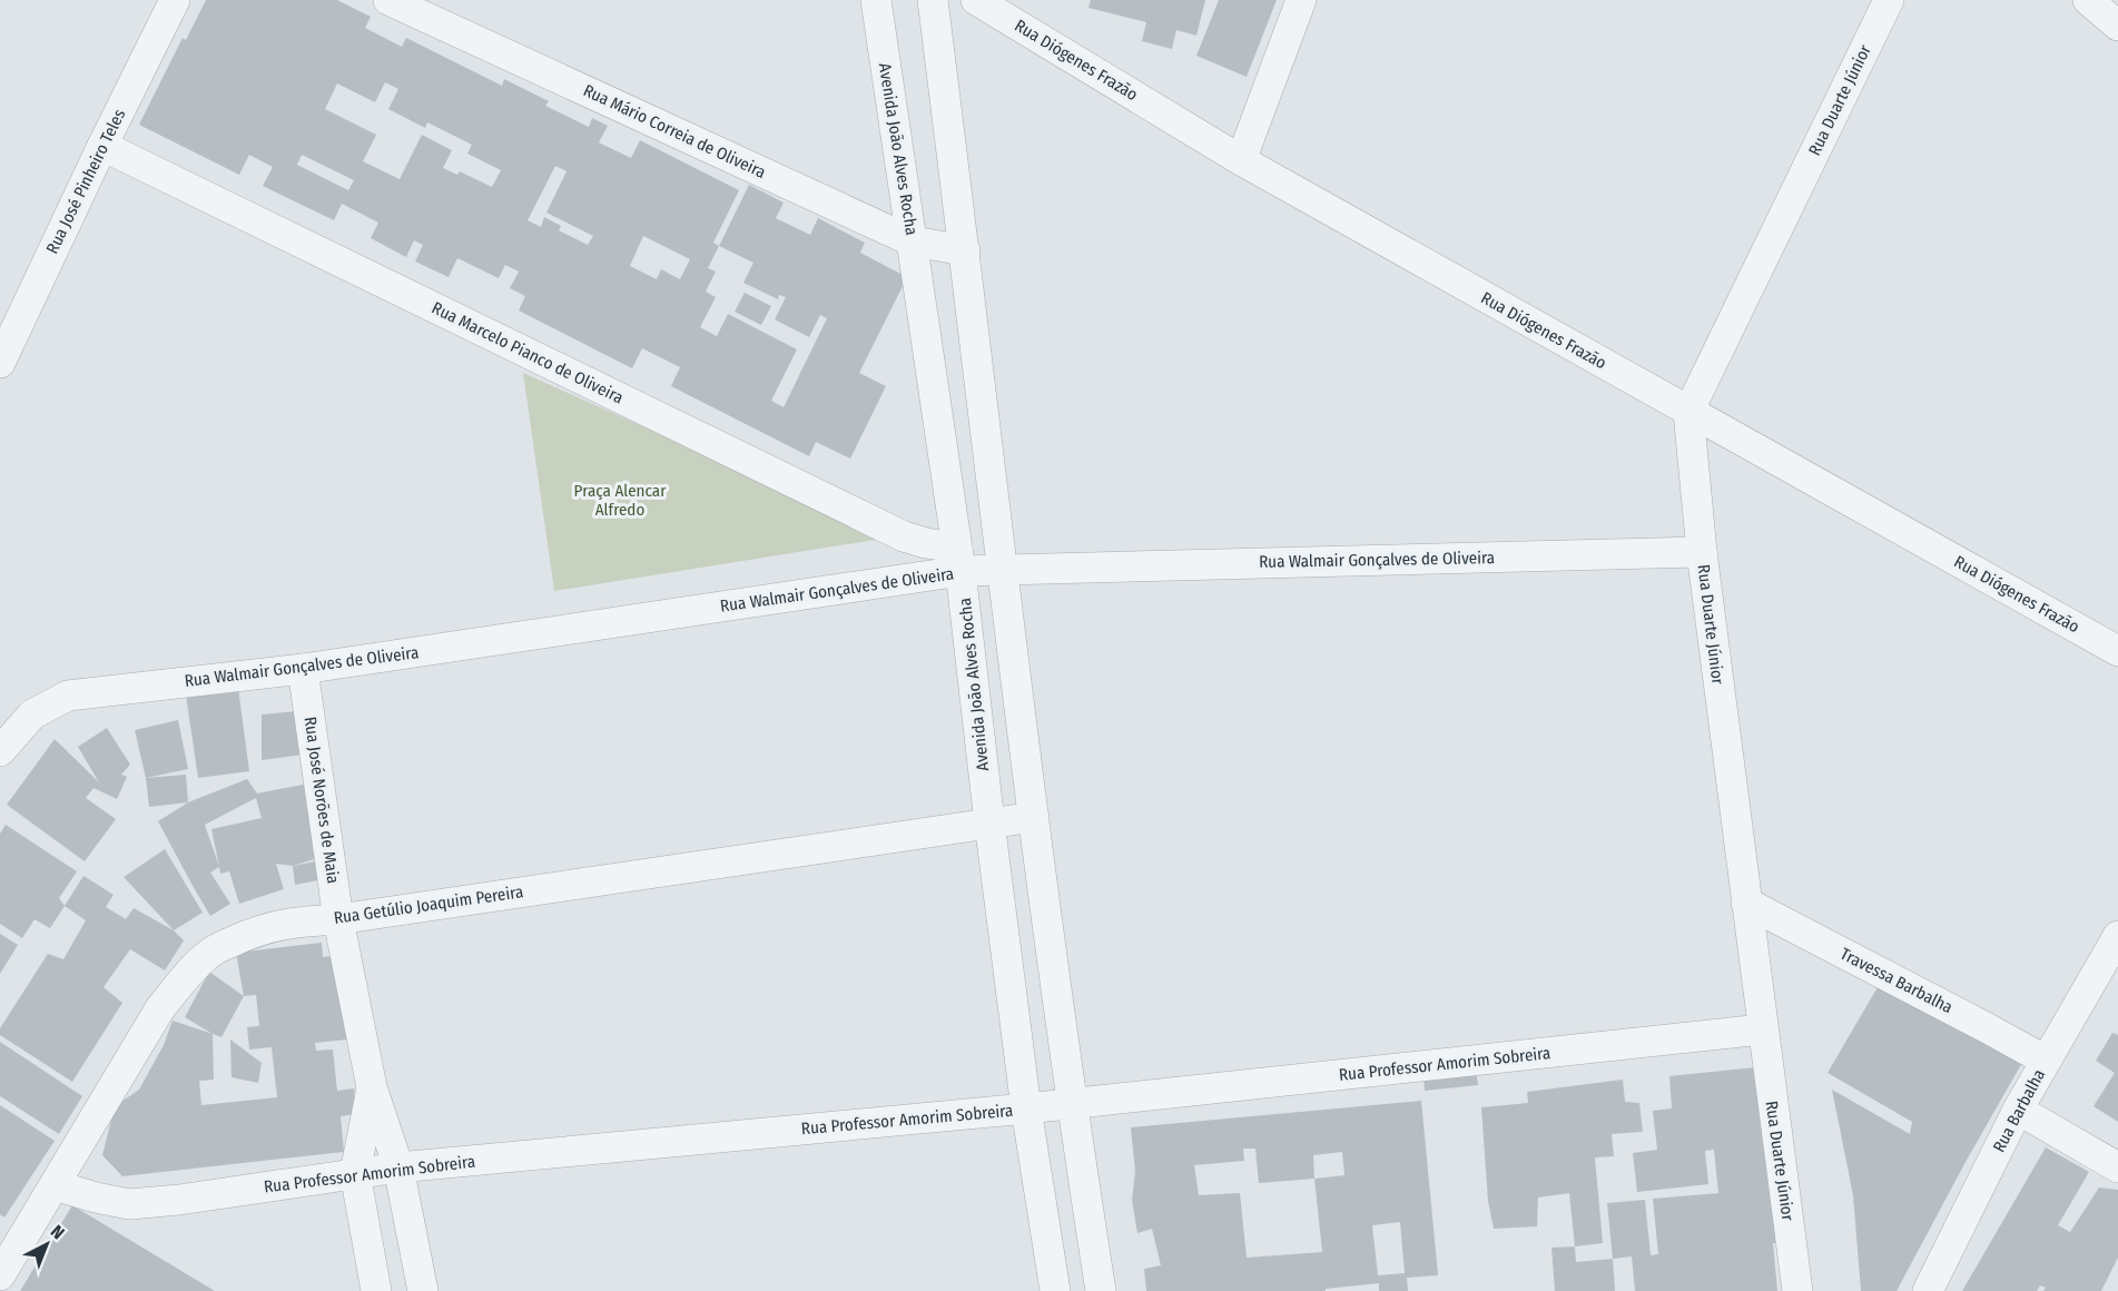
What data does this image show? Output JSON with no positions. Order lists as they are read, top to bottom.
{
  "streets": {
    "street": [
      "Rua Diógenes Frazão",
      "Rua Duarte Júnior",
      "Rua Mário Correia de Oliveira",
      "Avenida João Alves Rocha",
      "Rua José Pinheiro Teles",
      "Rua Marcelo Pianco de Oliveira",
      "Rua Walmair Gonçalves de Oliveira",
      "Rua José Norões de Maia",
      "Rua Getúlio Joaquim Pereira",
      "Travessa Barbalha",
      "Rua Professor Amorim Sobreira",
      "Rua Barbalha"
    ]
  },
  "crossings": [
    ["Rua Diógenes Frazão", "Rua Duarte Júnior"],
    ["Rua Duarte Júnior", "Rua Walmair Gonçalves de Oliveira"],
    ["Rua Duarte Júnior", "Travessa Barbalha"],
    ["Rua Duarte Júnior", "Rua Professor Amorim Sobreira"],
    ["Rua Mário Correia de Oliveira", "Avenida João Alves Rocha"],
    ["Avenida João Alves Rocha", "Rua Marcelo Pianco de Oliveira"],
    ["Avenida João Alves Rocha", "Rua Walmair Gonçalves de Oliveira"],
    ["Avenida João Alves Rocha", "Rua Getúlio Joaquim Pereira"],
    ["Avenida João Alves Rocha", "Rua Professor Amorim Sobreira"],
    ["Rua José Pinheiro Teles", "Rua Marcelo Pianco de Oliveira"],
    ["Rua Marcelo Pianco de Oliveira", "Rua Walmair Gonçalves de Oliveira"],
    ["Rua Walmair Gonçalves de Oliveira", "Rua José Norões de Maia"],
    ["Rua José Norões de Maia", "Rua Getúlio Joaquim Pereira"],
    ["Rua José Norões de Maia", "Rua Professor Amorim Sobreira"],
    ["Rua Getúlio Joaquim Pereira", "Rua Professor Amorim Sobreira"],
    ["Travessa Barbalha", "Rua Barbalha"]
  ],
  "parks": ["Praça Alencar Alfredo"],
  "north": "top right"
}
